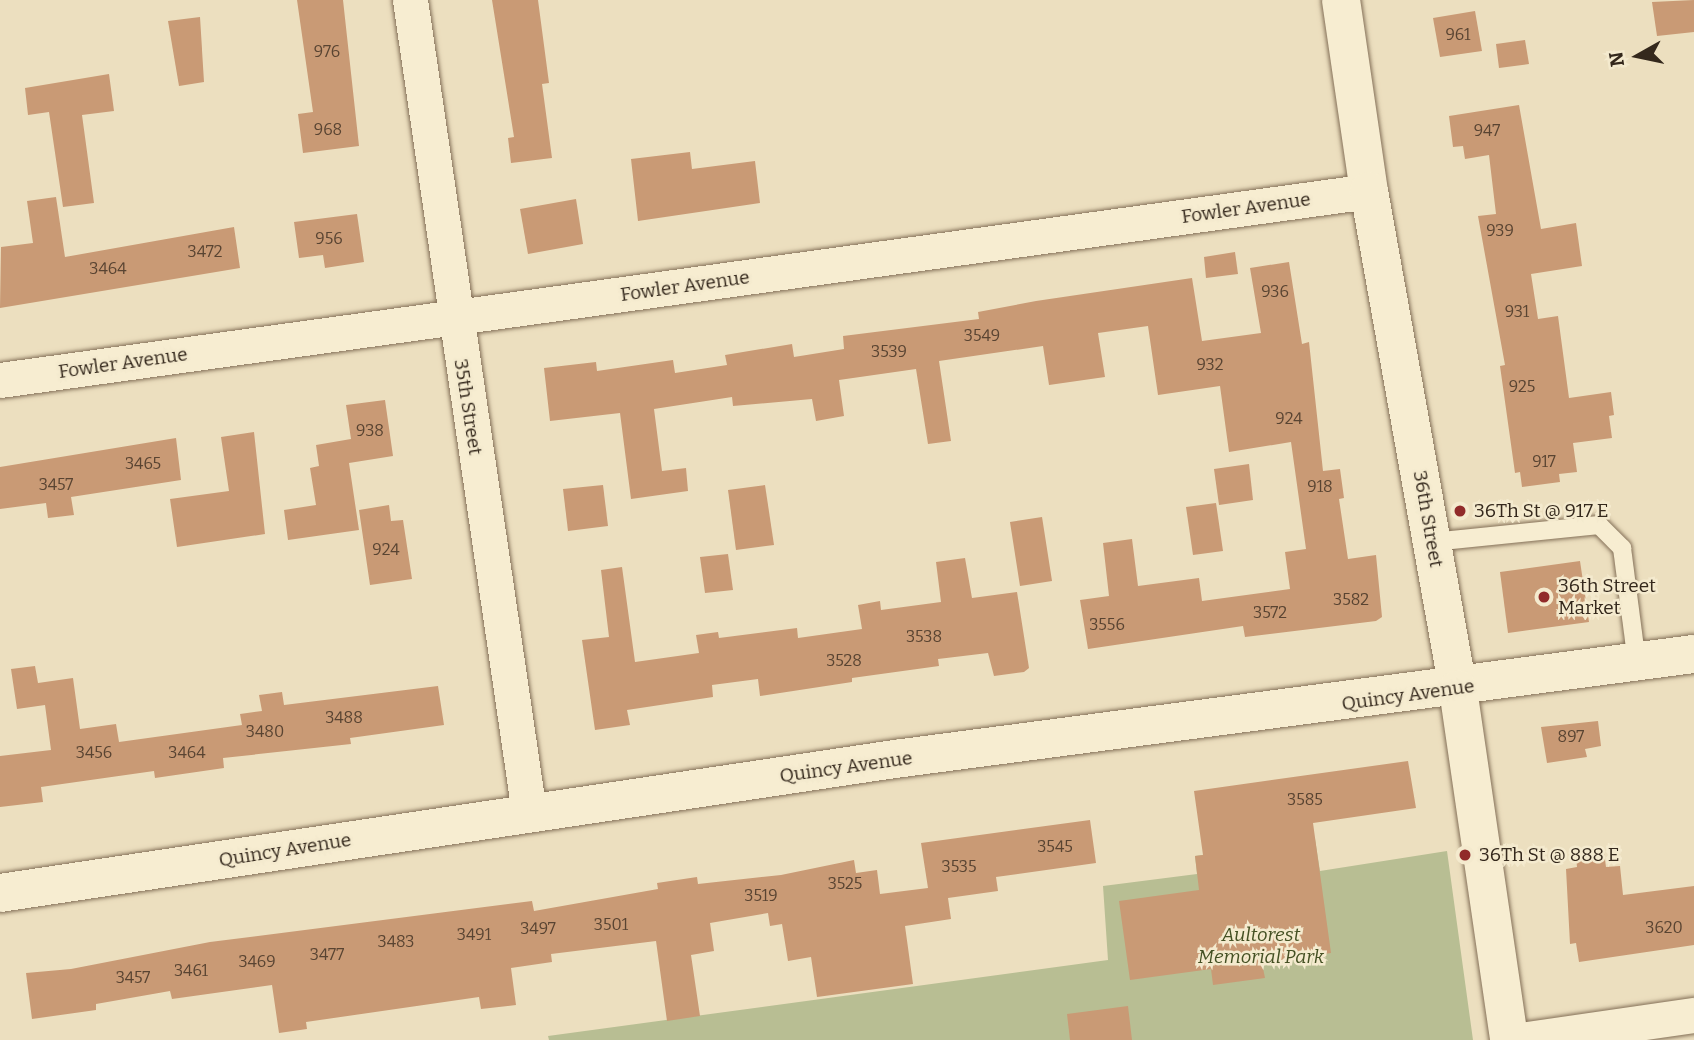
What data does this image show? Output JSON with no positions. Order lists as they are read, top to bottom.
{
  "streets": {
    "street": [
      "Fowler Avenue",
      "35th Street",
      "36th Street",
      "Quincy Avenue"
    ]
  },
  "crossings": [
    ["Fowler Avenue", "35th Street"],
    ["Fowler Avenue", "36th Street"],
    ["35th Street", "Quincy Avenue"],
    ["36th Street", "Quincy Avenue"]
  ],
  "parks": ["Aultorest Memorial Park"],
  "places": ["36Th St @ 917 E", "36th Street Market", "36Th St @ 888 E"],
  "house_numbers": [
    "961",
    "976",
    "968",
    "947",
    "939",
    "956",
    "3472",
    "3464",
    "936",
    "931",
    "3549",
    "3539",
    "932",
    "925",
    "924",
    "938",
    "917",
    "3465",
    "3457",
    "918",
    "924",
    "3582",
    "3572",
    "3556",
    "3538",
    "3528",
    "3488",
    "3480",
    "897",
    "3456",
    "3464",
    "3585",
    "3545",
    "3535",
    "3525",
    "3519",
    "3501",
    "3620",
    "3497",
    "3491",
    "3483",
    "3477",
    "3469",
    "3461",
    "3457"
  ],
  "north": "left"
}
